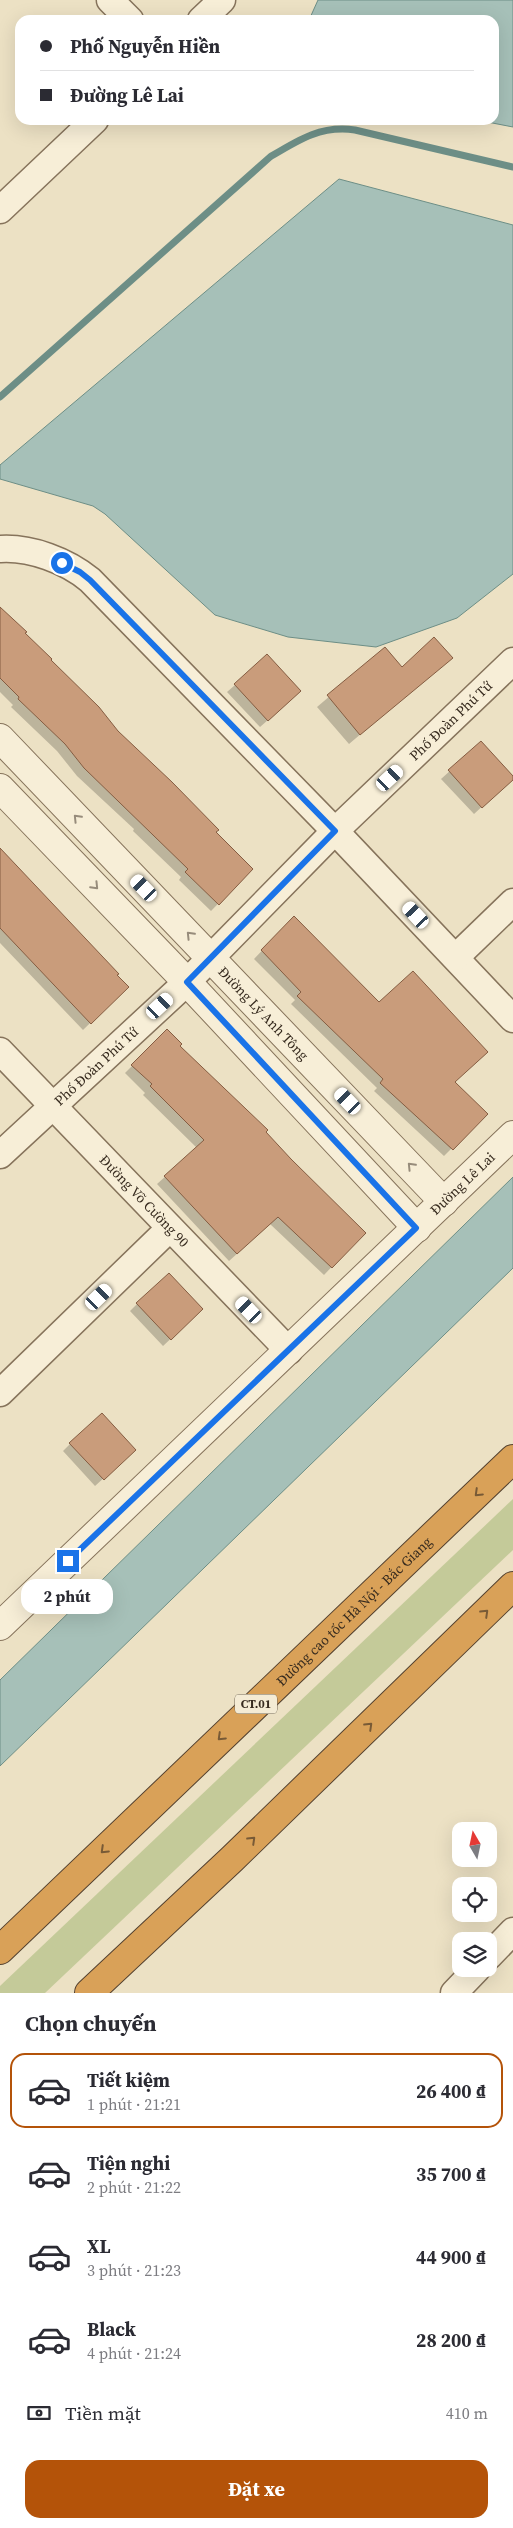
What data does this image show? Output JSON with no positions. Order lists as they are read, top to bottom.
{
  "streets": {
    "highway": ["Đường cao tốc Hà Nội - Bắc Giang", "CT.01"],
    "street": [
      "Phố Đoàn Phú Tứ",
      "Đường Lý Anh Tông",
      "Đường Lê Lai",
      "Đường Võ Cường 90"
    ]
  },
  "crossings": [
    ["Phố Đoàn Phú Tứ", "Đường Lý Anh Tông"],
    ["Phố Đoàn Phú Tứ", "Đường Võ Cường 90"],
    ["Đường Lý Anh Tông", "Đường Lê Lai"],
    ["Đường Lê Lai", "Đường Võ Cường 90"]
  ],
  "north": "top",
  "page": {
    "banner": ["Phố Nguyễn Hiền", "Đường Lê Lai"],
    "bubble": "2 phút",
    "heading": "Chọn chuyến",
    "list": [
      {
        "name": "Tiết kiệm",
        "note": "1 phút · 21:21",
        "value": "26 400 ₫"
      },
      {
        "name": "Tiện nghi",
        "note": "2 phút · 21:22",
        "value": "35 700 ₫"
      },
      {
        "name": "XL",
        "note": "3 phút · 21:23",
        "value": "44 900 ₫"
      },
      {
        "name": "Black",
        "note": "4 phút · 21:24",
        "value": "28 200 ₫"
      }
    ],
    "pay": ["Tiền mặt", "410 m"],
    "buttons": "Đặt xe"
  }
}
